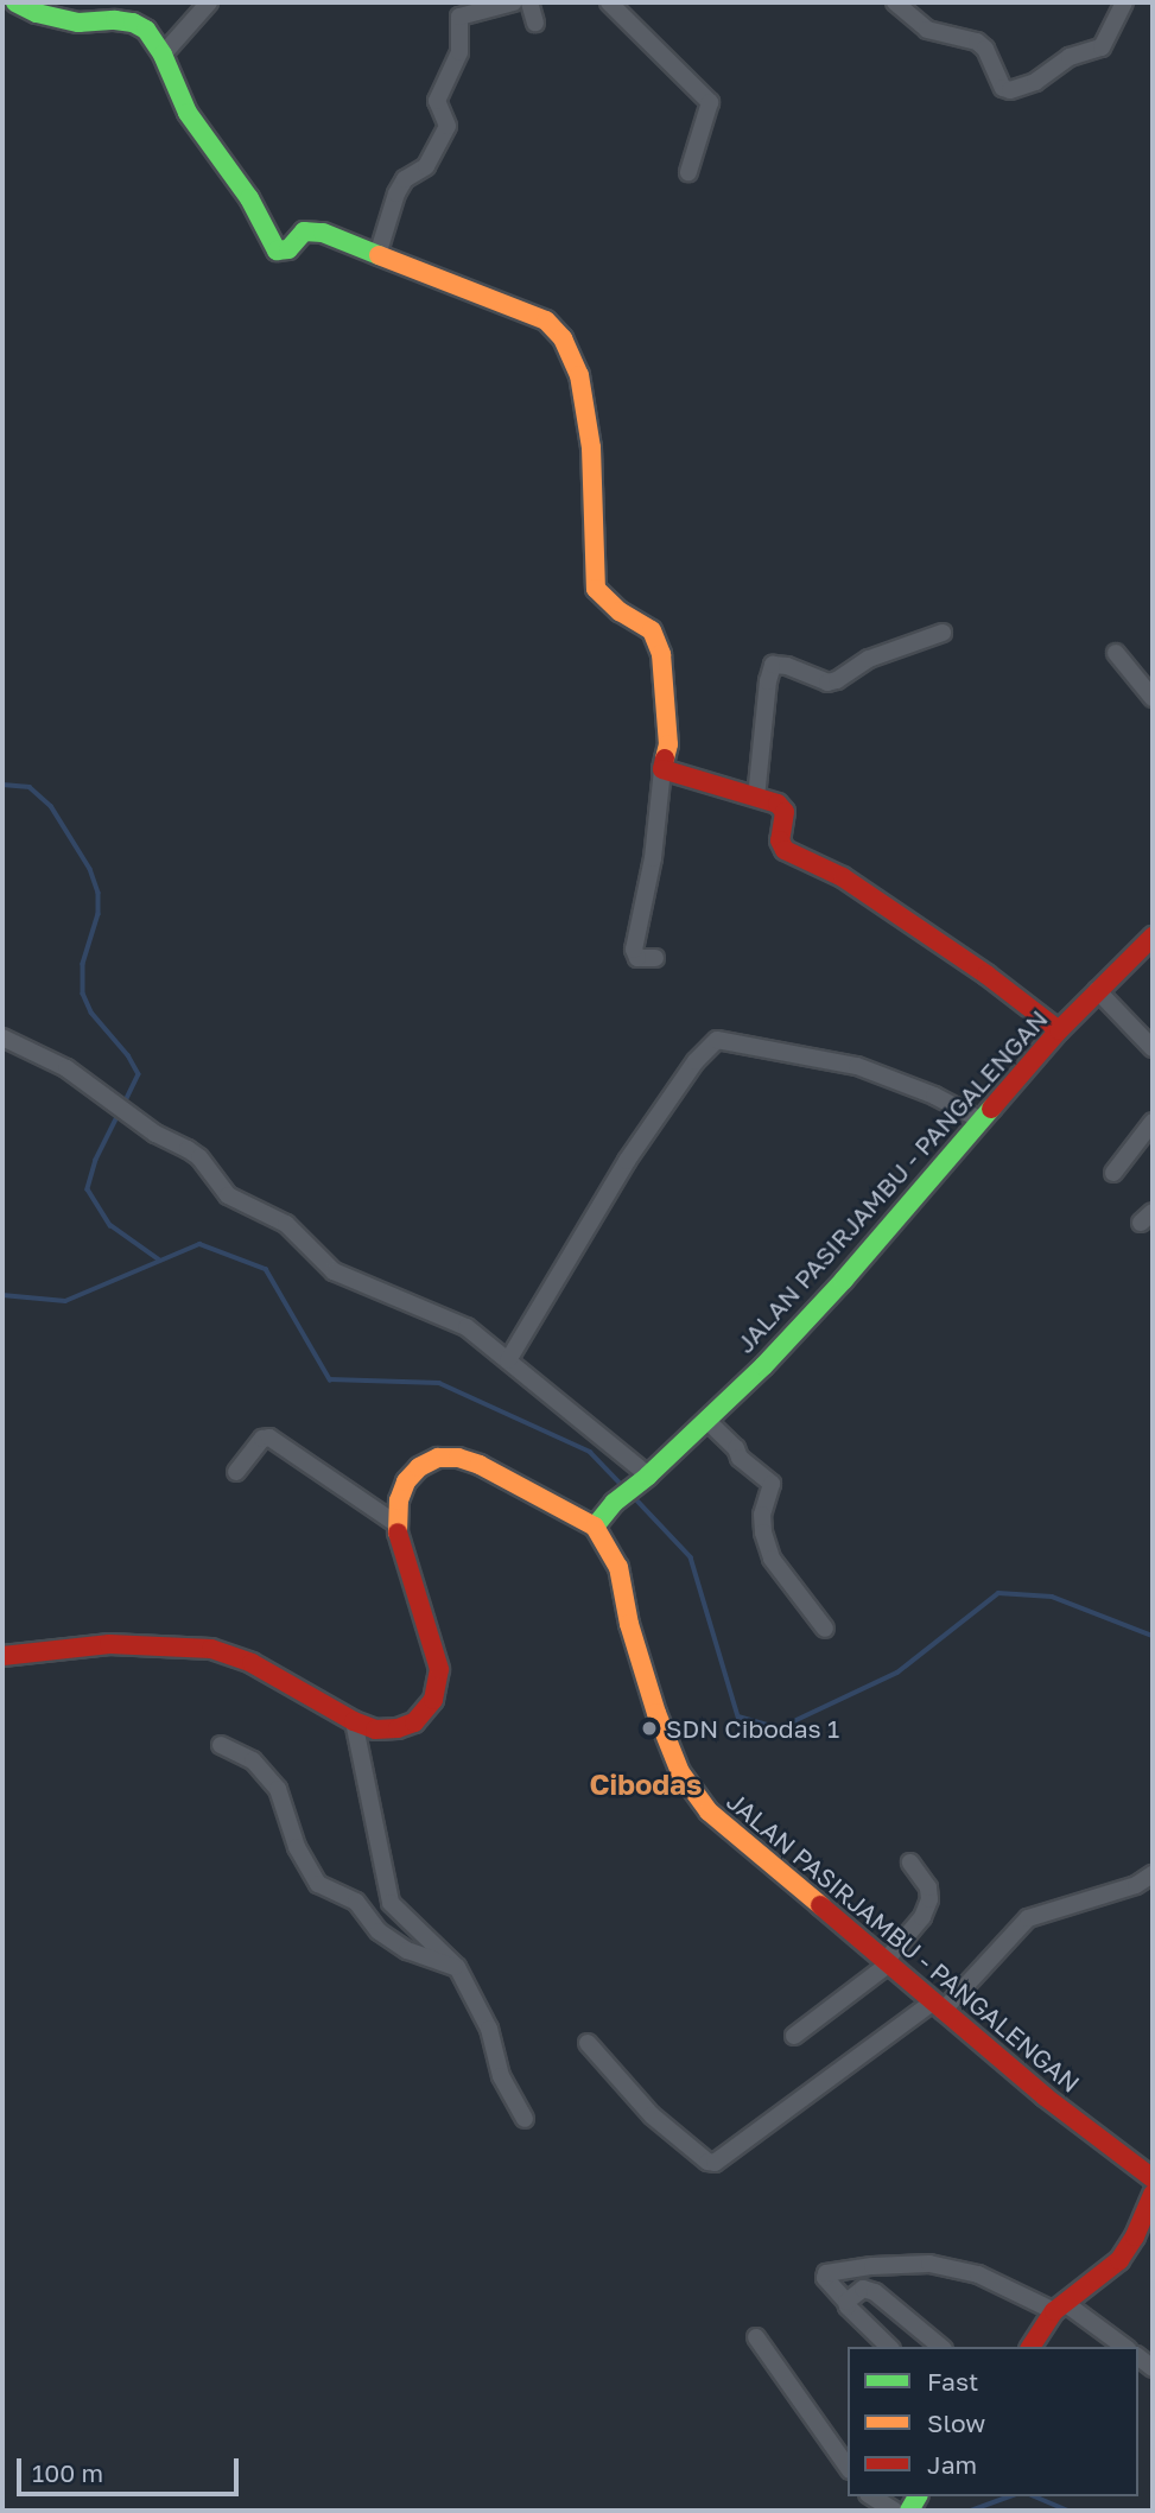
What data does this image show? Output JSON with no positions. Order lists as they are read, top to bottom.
{
  "streets": {
    "main road": ["JALAN PASIRJAMBU - PANGALENGAN"]
  },
  "districts": ["Cibodas"],
  "places": ["SDN Cibodas 1"],
  "legend": ["Fast", "Slow", "Jam"],
  "scale_bar": "100 m"
}
